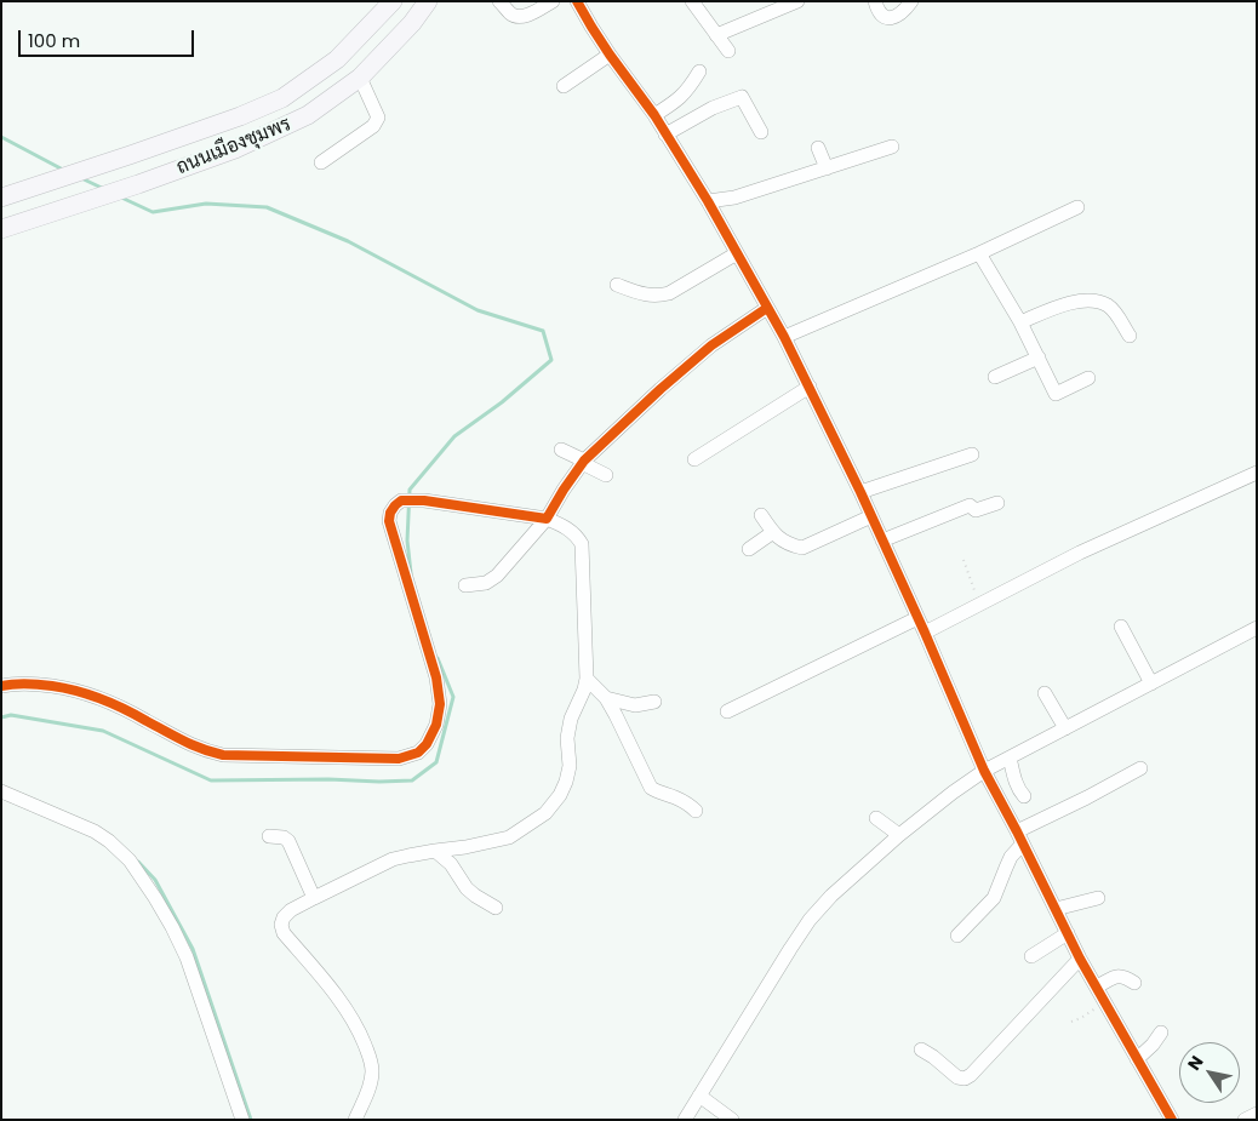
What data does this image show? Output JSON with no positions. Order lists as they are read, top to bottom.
{
  "streets": {
    "main road": ["ถนนเมืองชุมพร"]
  },
  "scale_bar": "100 m",
  "north": "top left"
}
